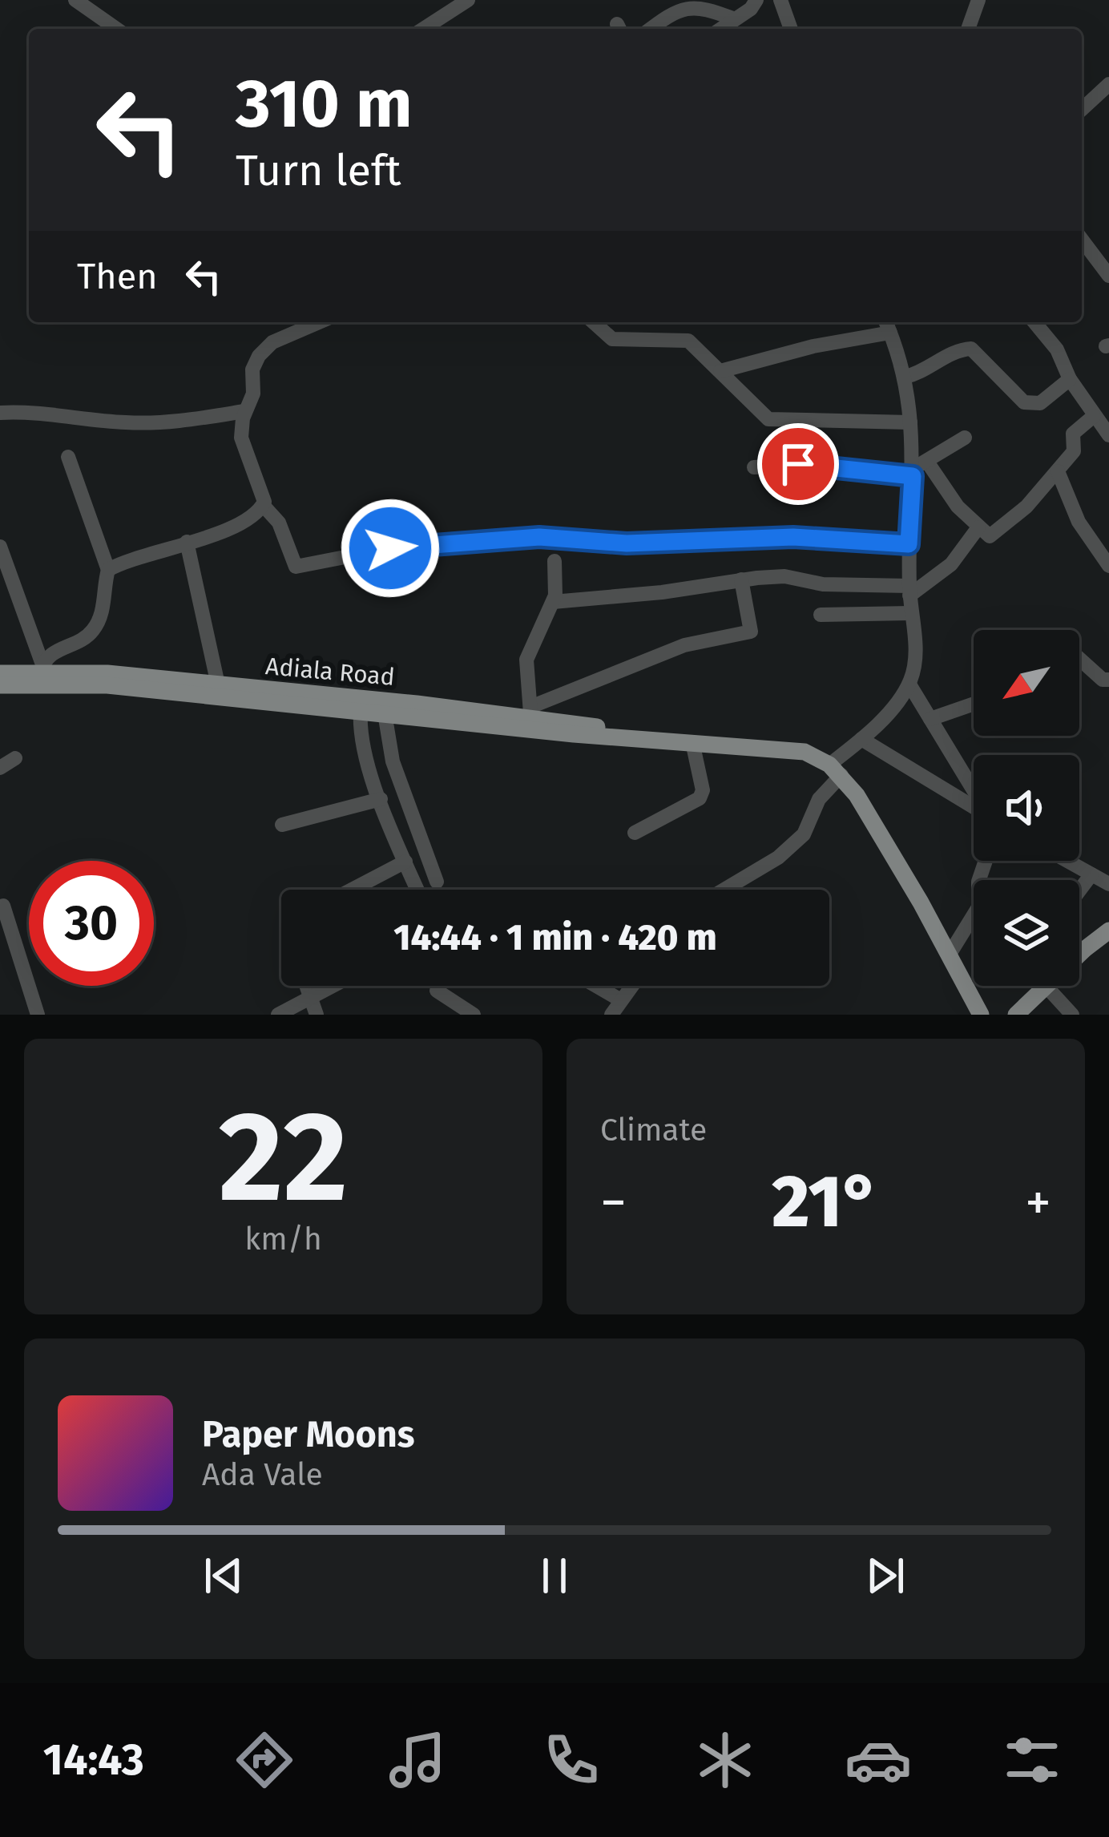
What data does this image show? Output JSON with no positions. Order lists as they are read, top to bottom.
{
  "streets": {
    "main road": ["Adiala Road"]
  },
  "north": "bottom left",
  "page": {
    "turn": ["310 m", "Turn left"],
    "then": "Then",
    "limit": "30",
    "trip": "14:44 · 1 min · 420 m",
    "tile": [
      ["22", "km/h"],
      "Climate"
    ],
    "heat": ["−", "21°", "+"],
    "song": ["Paper Moons", "Ada Vale"],
    "tabs": "14:43"
  }
}
